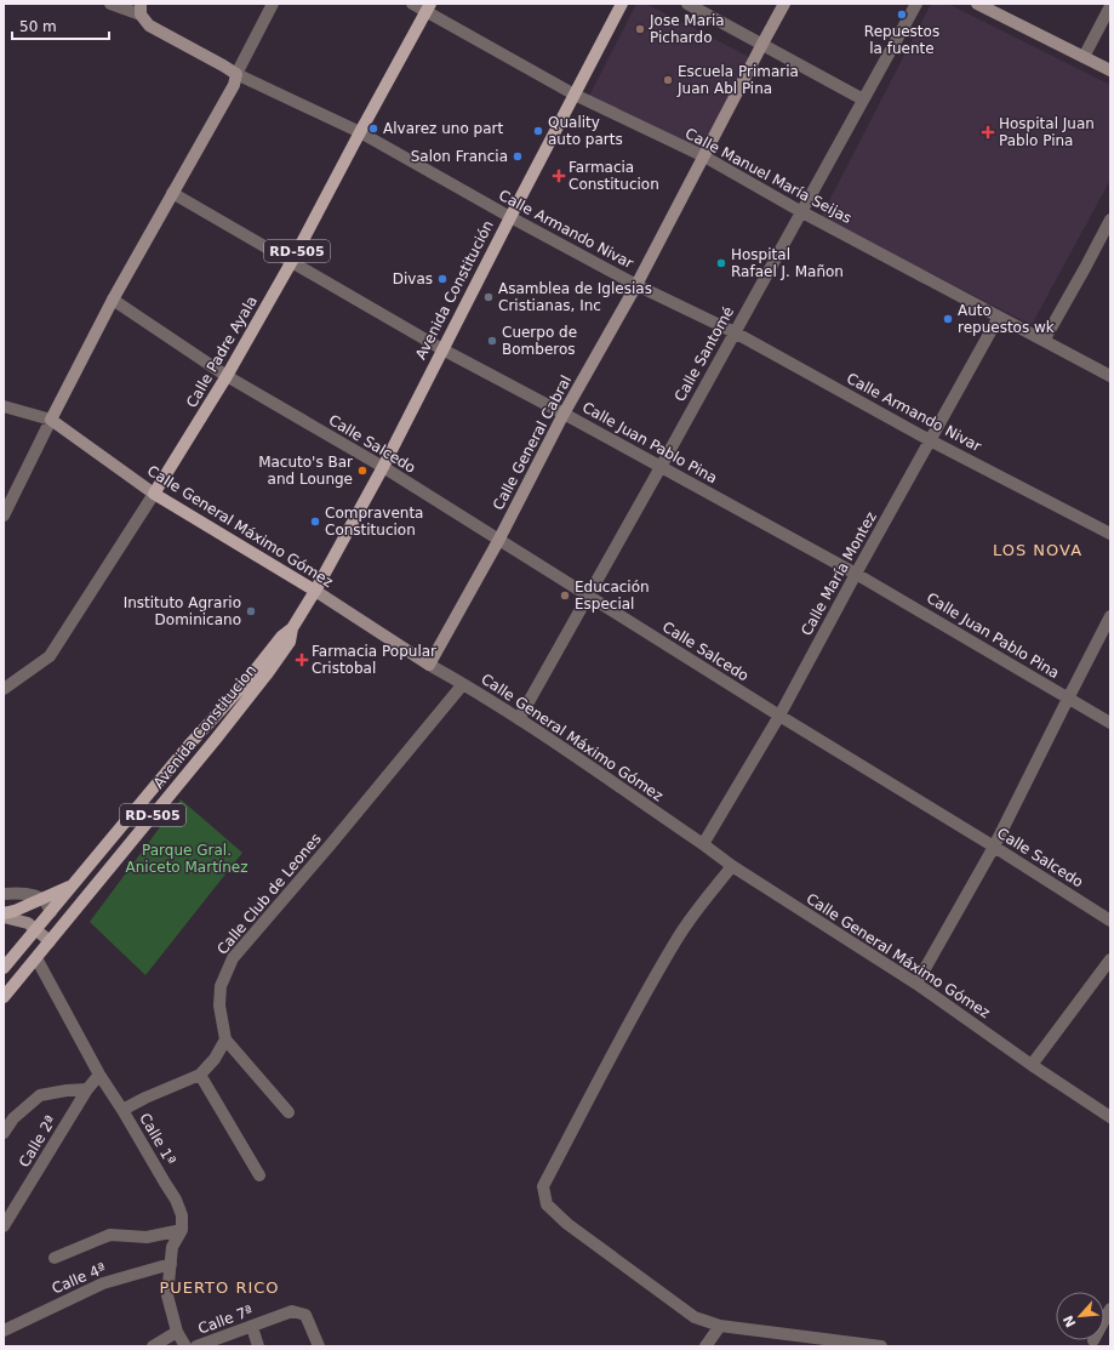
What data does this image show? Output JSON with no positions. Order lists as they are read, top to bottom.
{
  "streets": {
    "main road": [
      "RD-505",
      "Avenida Constitución",
      "Calle Padre Ayala",
      "Calle General Máximo Gómez",
      "Avenida Constitucion"
    ],
    "street": [
      "Calle Manuel María Seijas",
      "Calle Armando Nivar",
      "Calle Santomé",
      "Calle General Cabral",
      "Calle Juan Pablo Pina",
      "Calle Salcedo",
      "Calle María Montez",
      "Calle Club de Leones",
      "Calle 1ª",
      "Calle 2ª",
      "Calle 4ª",
      "Calle 7ª"
    ]
  },
  "crossings": [
    ["Calle Manuel María Seijas", "Avenida Constitución"],
    ["Calle Manuel María Seijas", "Calle Padre Ayala"],
    ["Calle Manuel María Seijas", "Calle Santomé"],
    ["Calle Manuel María Seijas", "Calle General Cabral"],
    ["Calle Manuel María Seijas", "Calle María Montez"],
    ["Calle Armando Nivar", "Avenida Constitución"],
    ["Calle Armando Nivar", "Calle Padre Ayala"],
    ["Calle Armando Nivar", "Calle Santomé"],
    ["Calle Armando Nivar", "Calle General Cabral"],
    ["Calle Armando Nivar", "Calle María Montez"],
    ["RD-505", "Avenida Constitución"],
    ["RD-505", "Calle General Máximo Gómez"],
    ["RD-505", "Avenida Constitucion"],
    ["Avenida Constitución", "Calle Juan Pablo Pina"],
    ["Avenida Constitución", "Calle Salcedo"],
    ["Avenida Constitución", "Calle General Máximo Gómez"],
    ["Calle Padre Ayala", "Calle Juan Pablo Pina"],
    ["Calle Padre Ayala", "Calle Salcedo"],
    ["Calle Padre Ayala", "Calle General Máximo Gómez"],
    ["Calle Santomé", "Calle Juan Pablo Pina"],
    ["Calle Santomé", "Calle Salcedo"],
    ["Calle Santomé", "Calle General Máximo Gómez"],
    ["Calle General Cabral", "Calle Juan Pablo Pina"],
    ["Calle General Cabral", "Calle Salcedo"],
    ["Calle General Cabral", "Calle General Máximo Gómez"],
    ["Calle Juan Pablo Pina", "Calle María Montez"],
    ["Calle Salcedo", "Calle María Montez"],
    ["Calle General Máximo Gómez", "Calle María Montez"],
    ["Calle General Máximo Gómez", "Calle Club de Leones"],
    ["Avenida Constitucion", "Calle 1ª"],
    ["Calle 1ª", "Calle 2ª"]
  ],
  "districts": ["LOS NOVA", "PUERTO RICO"],
  "parks": ["Parque Gral. Aniceto Martínez"],
  "places": {
    "other": [
      "Repuestos la fuente",
      "Jose Maria Pichardo",
      "Escuela Primaria Juan Abl Pina",
      "Alvarez uno part",
      "Quality auto parts",
      "Salon Francia",
      "Hospital Rafael J. Mañon",
      "Divas",
      "Asamblea de Iglesias Cristianas, Inc",
      "Auto repuestos wk",
      "Cuerpo de Bomberos",
      "Macuto's Bar and Lounge",
      "Compraventa Constitucion",
      "Educación Especial",
      "Instituto Agrario Dominicano"
    ],
    "health": ["Hospital Juan Pablo Pina", "Farmacia Constitucion", "Farmacia Popular Cristobal"]
  },
  "scale_bar": "50 m",
  "north": "bottom left"
}
